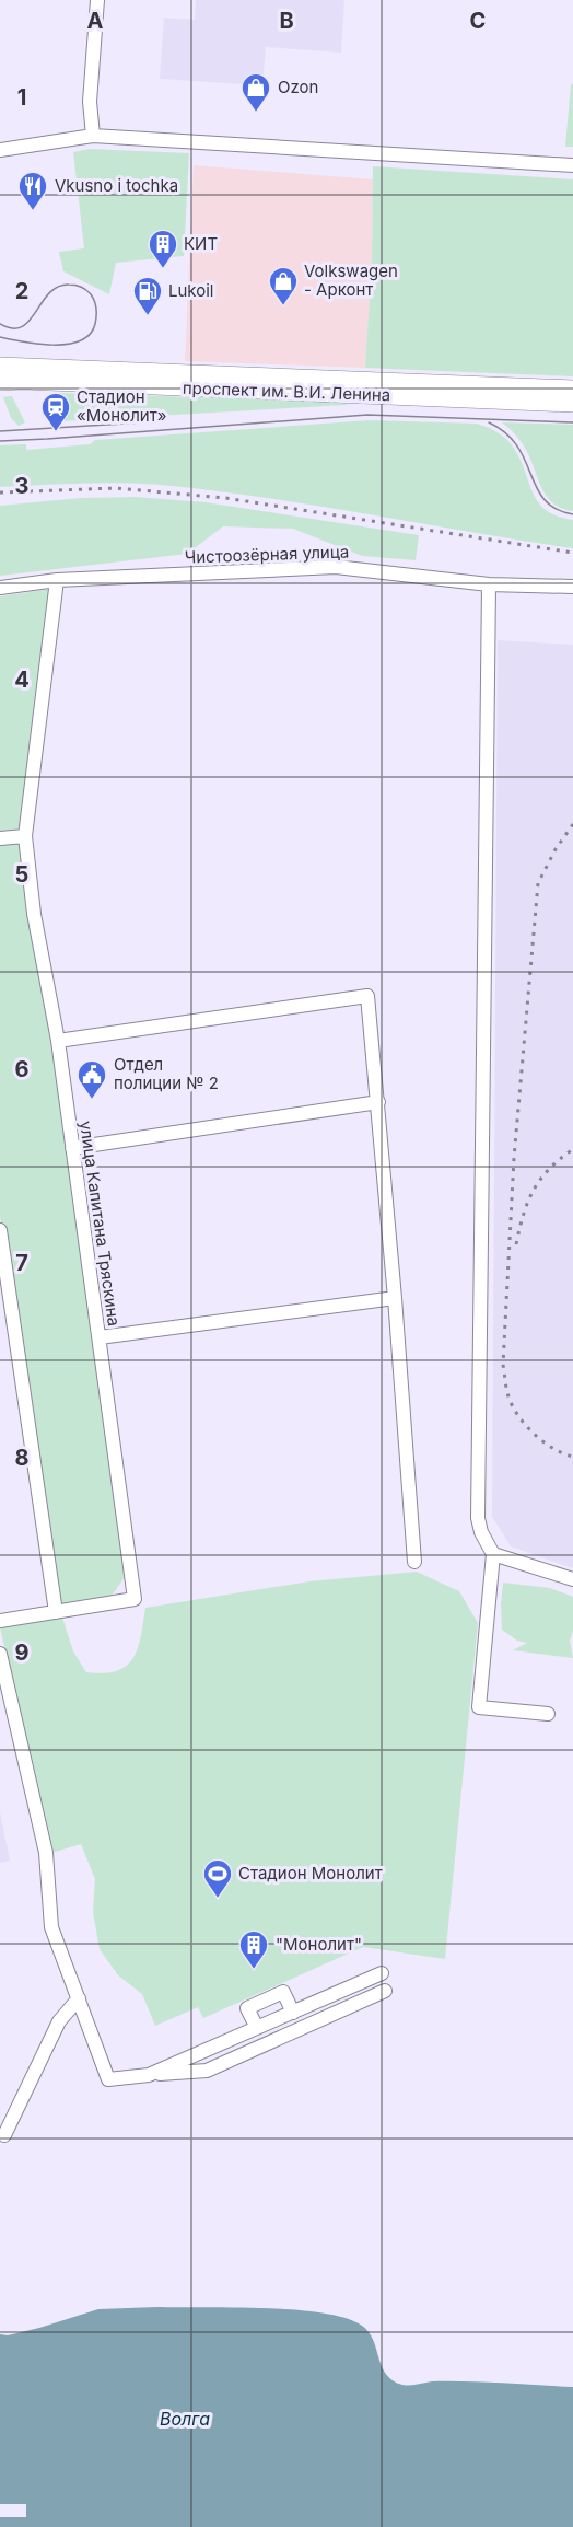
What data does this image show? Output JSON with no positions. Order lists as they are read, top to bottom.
{
  "streets": {
    "main road": ["проспект им. В.И. Ленина"],
    "street": ["Чистоозёрная улица", "улица Капитана Тряскина"]
  },
  "crossings": [
    ["Чистоозёрная улица", "улица Капитана Тряскина"]
  ],
  "water": ["Волга"],
  "places": {
    "shop": ["Ozon", "Volkswagen - Арконт"],
    "restaurant": ["Vkusno i tochka"],
    "building": ["КИТ", "\"Монолит\""],
    "fuel station": ["Lukoil"],
    "station": ["Стадион «Монолит»"],
    "public building": ["Отдел полиции № 2"],
    "sports": ["Стадион Монолит"]
  },
  "grid": {
    "columns": ["A", "B", "C"],
    "rows": [
      "1",
      "2",
      "3",
      "4",
      "5",
      "6",
      "7",
      "8",
      "9"
    ]
  }
}
